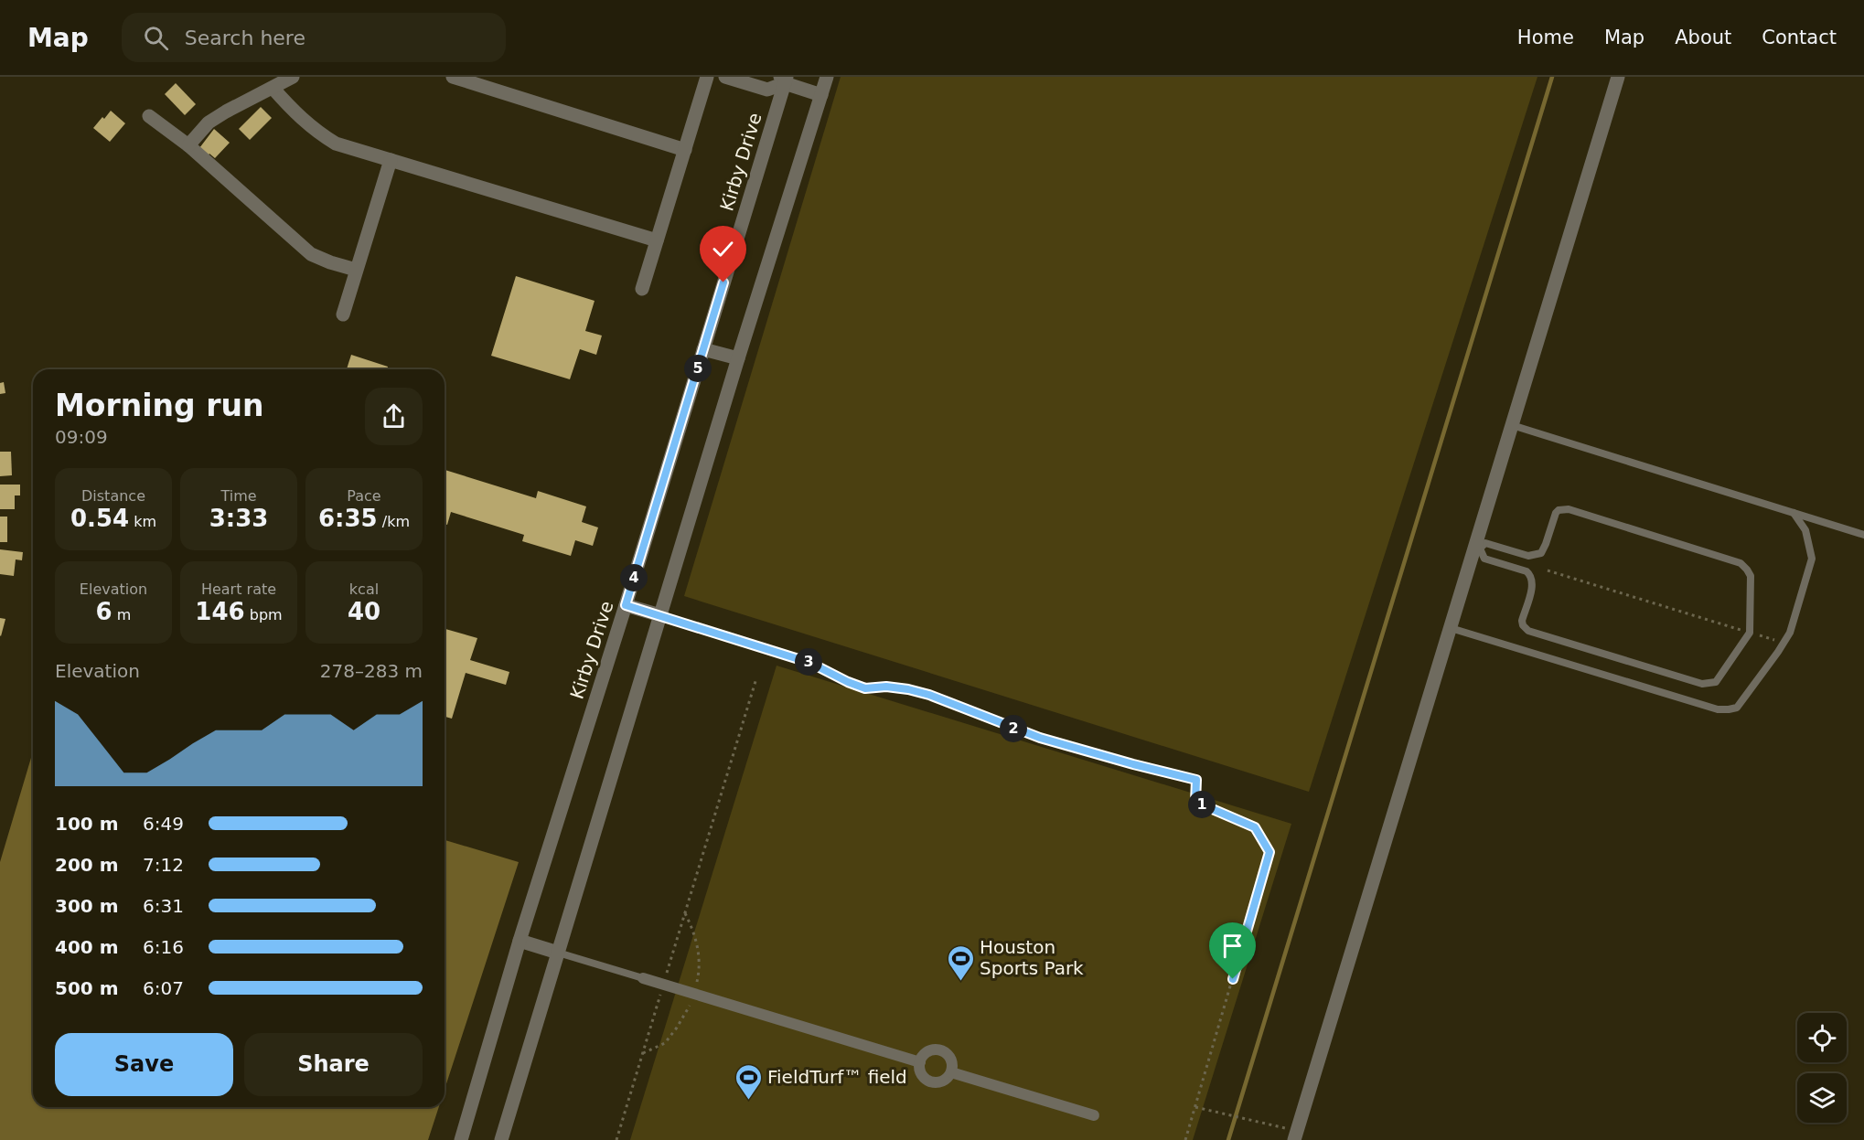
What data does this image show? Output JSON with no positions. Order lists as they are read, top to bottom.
{
  "streets": {
    "street": ["Kirby Drive"]
  },
  "places": {
    "sports": ["Houston Sports Park", "FieldTurf™ field"]
  },
  "page": {
    "header": "Map",
    "search": "Search here",
    "nav": [
      "Home",
      "Map",
      "About",
      "Contact"
    ],
    "pins": [
      "5",
      "4",
      "3",
      "2",
      "1"
    ],
    "heading": ["Morning run", "09:09"],
    "stats": [
      ["Distance", "0.54 km"],
      ["Time", "3:33"],
      ["Pace", "6:35 /km"],
      ["Elevation", "6 m"],
      ["Heart rate", "146 bpm"],
      ["kcal", "40"]
    ],
    "chart": ["Elevation", "278–283 m"],
    "list": [
      {
        "name": "100 m",
        "note": "6:49"
      },
      {
        "name": "200 m",
        "note": "7:12"
      },
      {
        "name": "300 m",
        "note": "6:31"
      },
      {
        "name": "400 m",
        "note": "6:16"
      },
      {
        "name": "500 m",
        "note": "6:07"
      }
    ],
    "buttons": ["Save", "Share"]
  }
}
